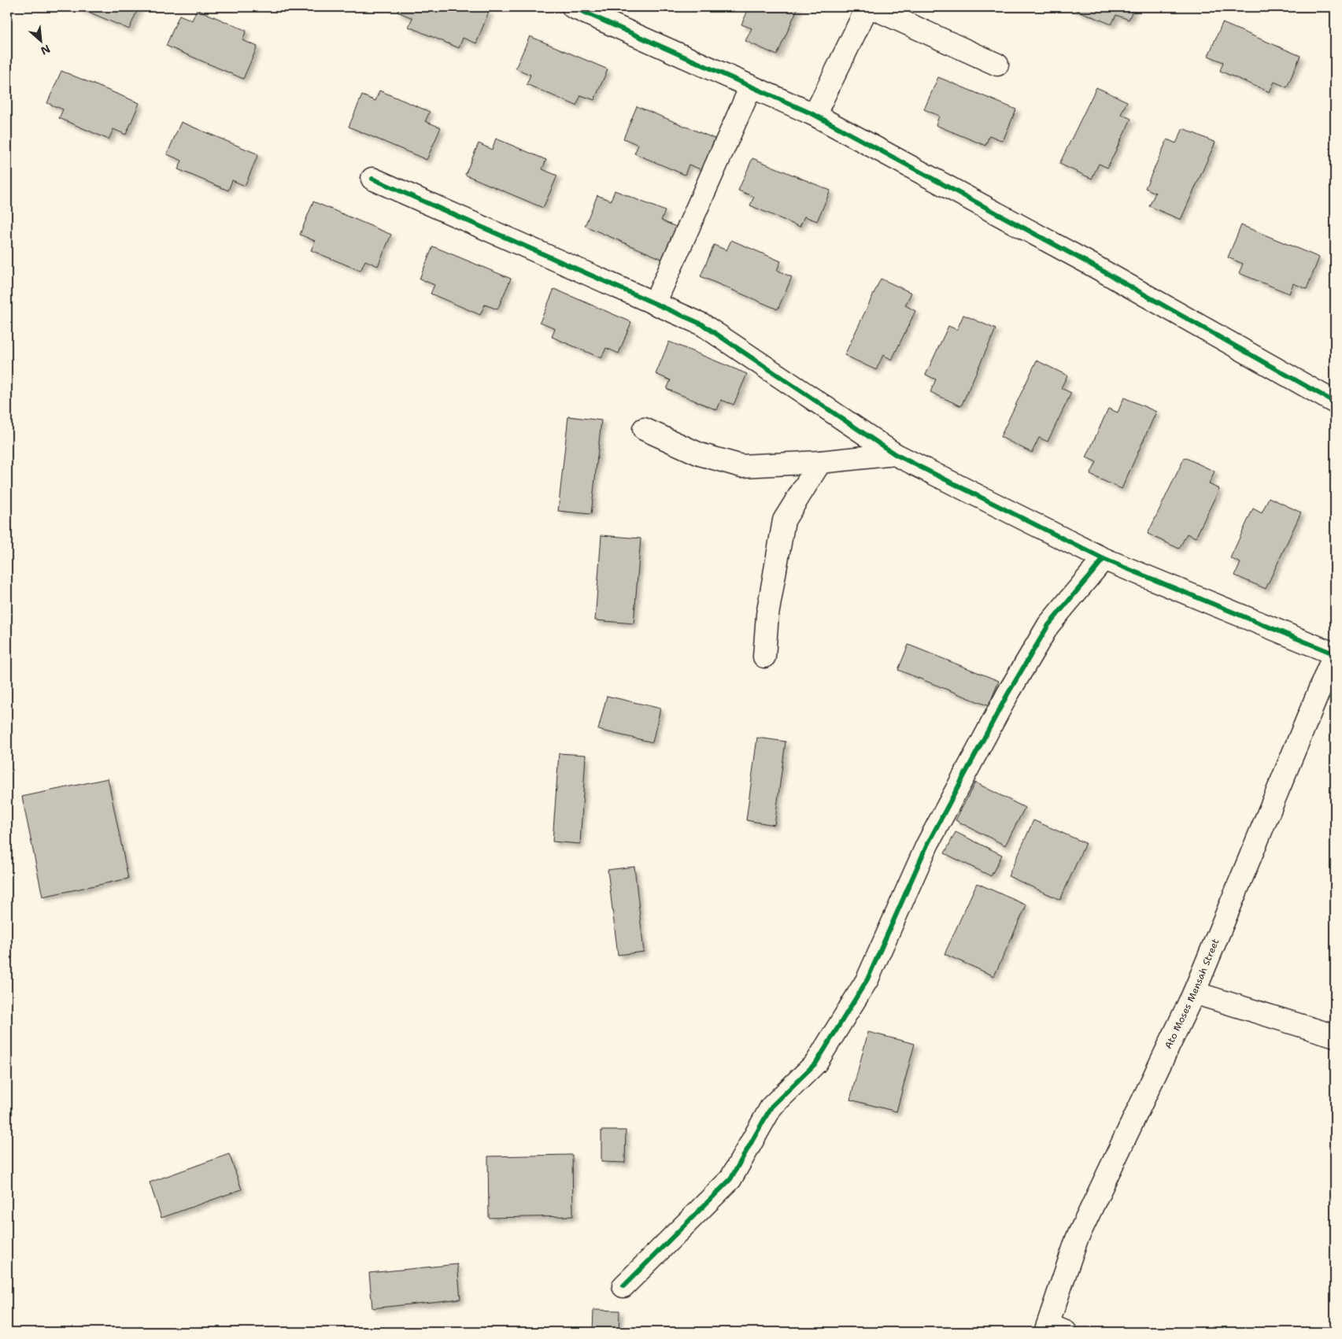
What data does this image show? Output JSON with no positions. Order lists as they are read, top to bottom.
{
  "streets": {
    "street": ["Ato Moses Mensah Street"]
  },
  "north": "bottom right"
}
